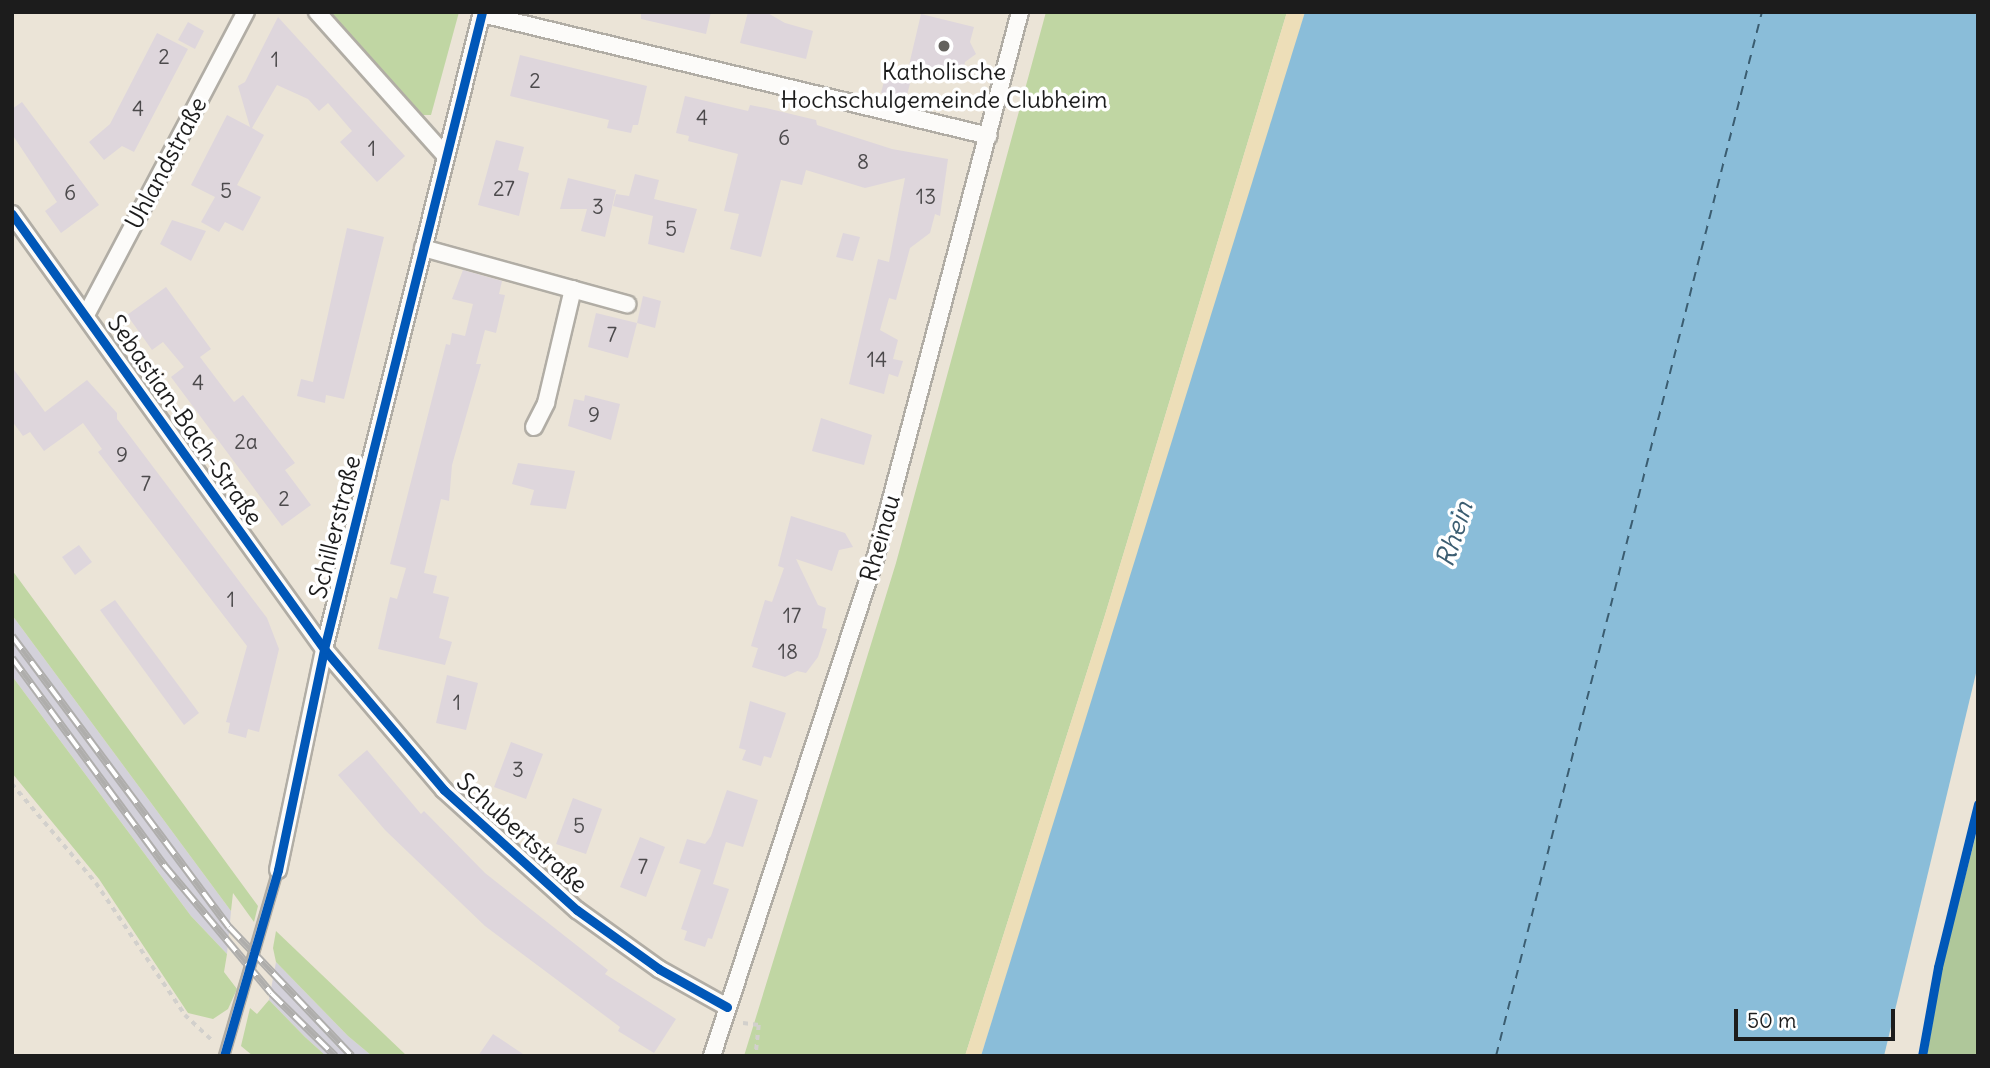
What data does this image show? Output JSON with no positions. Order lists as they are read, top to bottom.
{
  "streets": {
    "street": [
      "Uhlandstraße",
      "Sebastian-Bach-Straße",
      "Schillerstraße",
      "Rheinau",
      "Schubertstraße"
    ]
  },
  "crossings": [
    ["Uhlandstraße", "Sebastian-Bach-Straße"],
    ["Sebastian-Bach-Straße", "Schillerstraße"],
    ["Sebastian-Bach-Straße", "Schubertstraße"],
    ["Schillerstraße", "Schubertstraße"],
    ["Rheinau", "Schubertstraße"]
  ],
  "water": ["Rhein"],
  "places": ["Katholische Hochschulgemeinde Clubheim"],
  "house_numbers": [
    "2",
    "1",
    "2",
    "4",
    "4",
    "6",
    "1",
    "8",
    "27",
    "5",
    "6",
    "13",
    "3",
    "5",
    "7",
    "14",
    "4",
    "9",
    "2a",
    "9",
    "7",
    "2",
    "1",
    "17",
    "18",
    "1",
    "3",
    "5",
    "7"
  ],
  "scale_bar": "50 m"
}
